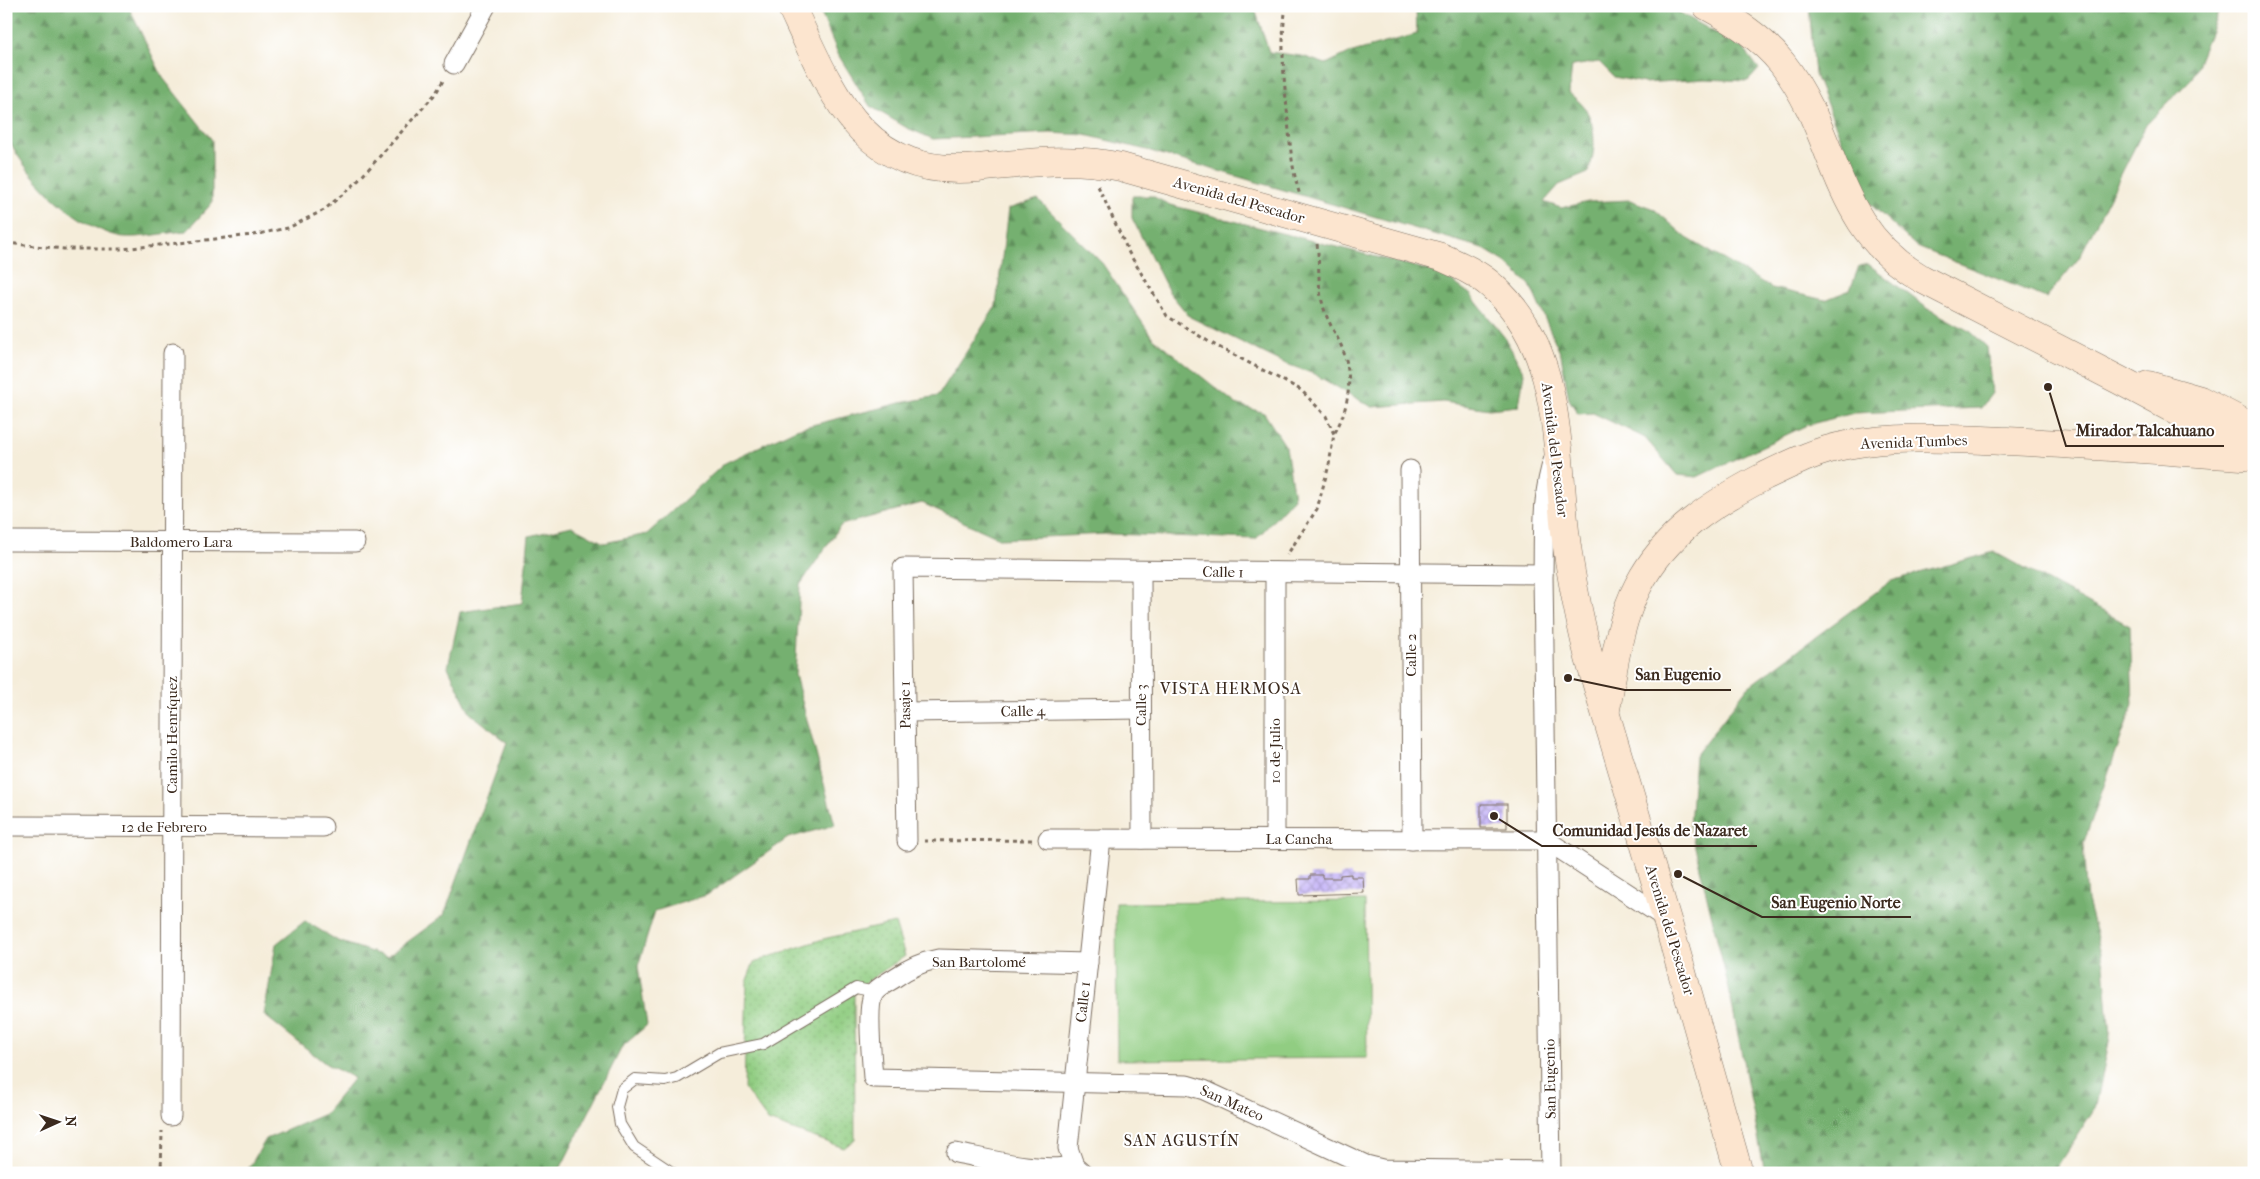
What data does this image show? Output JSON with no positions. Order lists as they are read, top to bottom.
{
  "streets": {
    "main road": ["Avenida del Pescador", "Avenida Tumbes"],
    "street": [
      "Baldomero Lara",
      "Calle 1",
      "Calle 2",
      "Pasaje 1",
      "Calle 3",
      "Calle 4",
      "Camilo Henríquez",
      "10 de Julio",
      "12 de Febrero",
      "La Cancha",
      "San Bartolomé",
      "San Eugenio",
      "San Mateo"
    ]
  },
  "crossings": [
    ["Avenida del Pescador", "Avenida Tumbes"],
    ["Avenida del Pescador", "San Eugenio"],
    ["Baldomero Lara", "Camilo Henríquez"],
    ["Calle 1", "Calle 2"],
    ["Calle 1", "Pasaje 1"],
    ["Calle 1", "Calle 3"],
    ["Calle 1", "10 de Julio"],
    ["Calle 1", "La Cancha"],
    ["Calle 1", "San Bartolomé"],
    ["Calle 1", "San Eugenio"],
    ["Calle 1", "San Mateo"],
    ["Calle 2", "La Cancha"],
    ["Pasaje 1", "Calle 4"],
    ["Calle 3", "Calle 4"],
    ["Calle 3", "La Cancha"],
    ["Camilo Henríquez", "12 de Febrero"],
    ["10 de Julio", "La Cancha"],
    ["La Cancha", "San Eugenio"],
    ["San Bartolomé", "San Mateo"],
    ["San Eugenio", "San Mateo"]
  ],
  "districts": ["VISTA HERMOSA", "SAN AGUSTÍN"],
  "places": [
    "Mirador Talcahuano",
    "San Eugenio",
    "Comunidad Jesús de Nazaret",
    "San Eugenio Norte"
  ],
  "north": "right"
}
